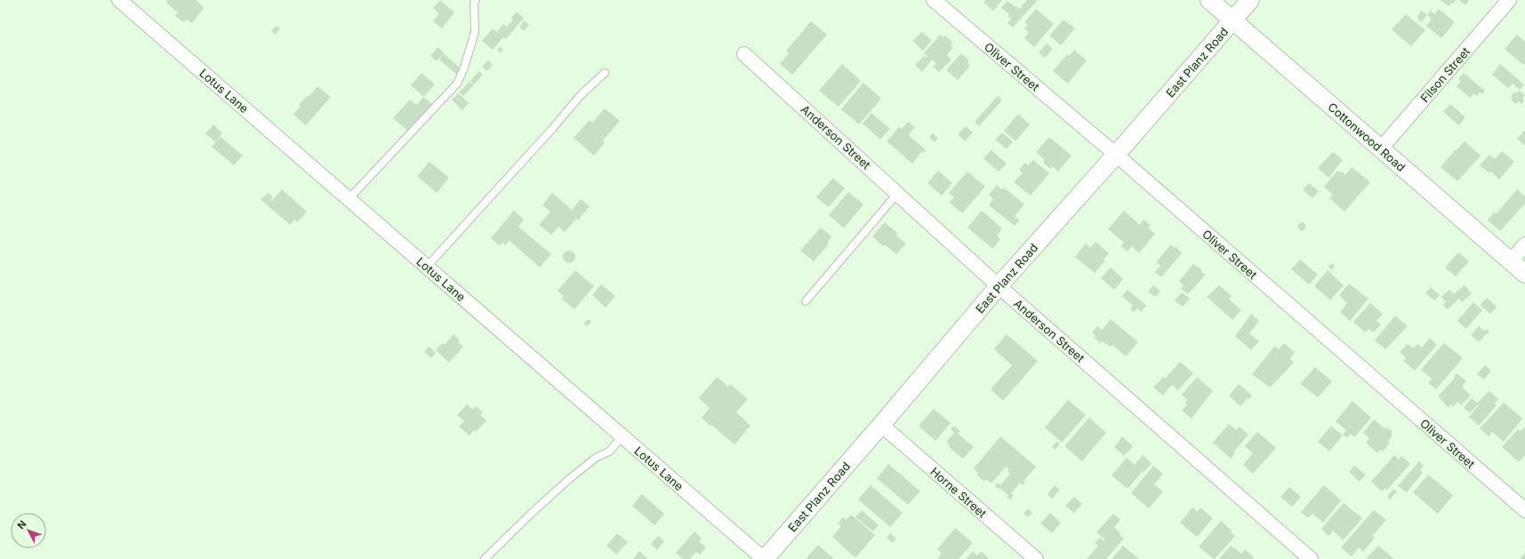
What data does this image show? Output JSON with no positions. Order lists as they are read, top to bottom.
{
  "streets": {
    "street": [
      "East Planz Road",
      "Oliver Street",
      "Filson Street",
      "Lotus Lane",
      "Anderson Street",
      "Cottonwood Road",
      "Horne Street"
    ]
  },
  "crossings": [
    ["East Planz Road", "Oliver Street"],
    ["East Planz Road", "Lotus Lane"],
    ["East Planz Road", "Anderson Street"],
    ["East Planz Road", "Cottonwood Road"],
    ["East Planz Road", "Horne Street"],
    ["Filson Street", "Cottonwood Road"]
  ],
  "north": "top left"
}
